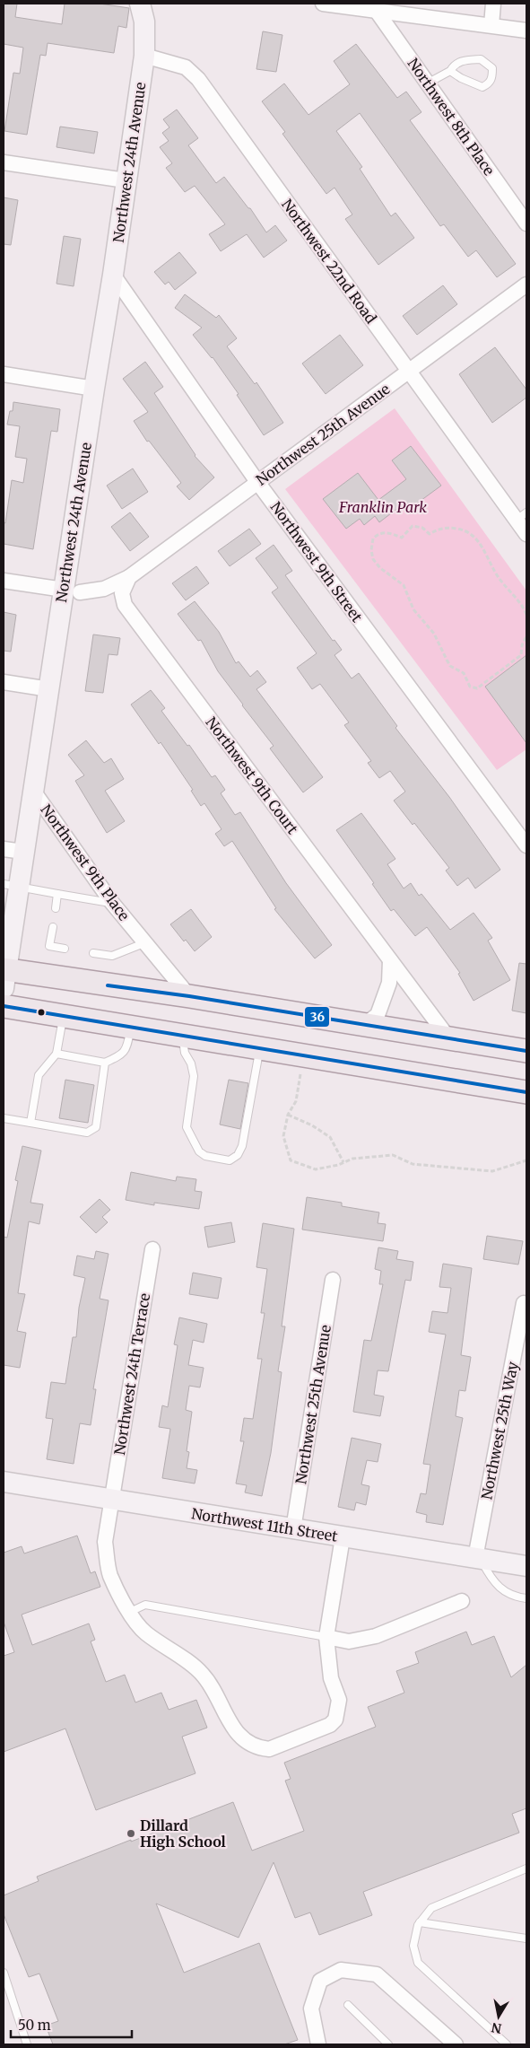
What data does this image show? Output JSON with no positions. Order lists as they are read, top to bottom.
{
  "streets": {
    "street": [
      "Northwest 8th Place",
      "Northwest 24th Avenue",
      "Northwest 22nd Road",
      "Northwest 25th Avenue",
      "Northwest 9th Street",
      "Northwest 9th Court",
      "Northwest 9th Place",
      "Northwest 24th Terrace",
      "Northwest 25th Way",
      "Northwest 11th Street"
    ]
  },
  "crossings": [
    ["Northwest 24th Avenue", "Northwest 22nd Road"],
    ["Northwest 24th Avenue", "Northwest 9th Street"],
    ["Northwest 24th Avenue", "Northwest 9th Place"],
    ["Northwest 22nd Road", "Northwest 25th Avenue"],
    ["Northwest 25th Avenue", "Northwest 9th Street"],
    ["Northwest 25th Avenue", "Northwest 11th Street"],
    ["Northwest 24th Terrace", "Northwest 11th Street"],
    ["Northwest 25th Way", "Northwest 11th Street"]
  ],
  "parks": ["Franklin Park"],
  "places": ["Dillard High School"],
  "lines": ["transit line 36"],
  "scale_bar": "50 m",
  "north": "bottom"
}
